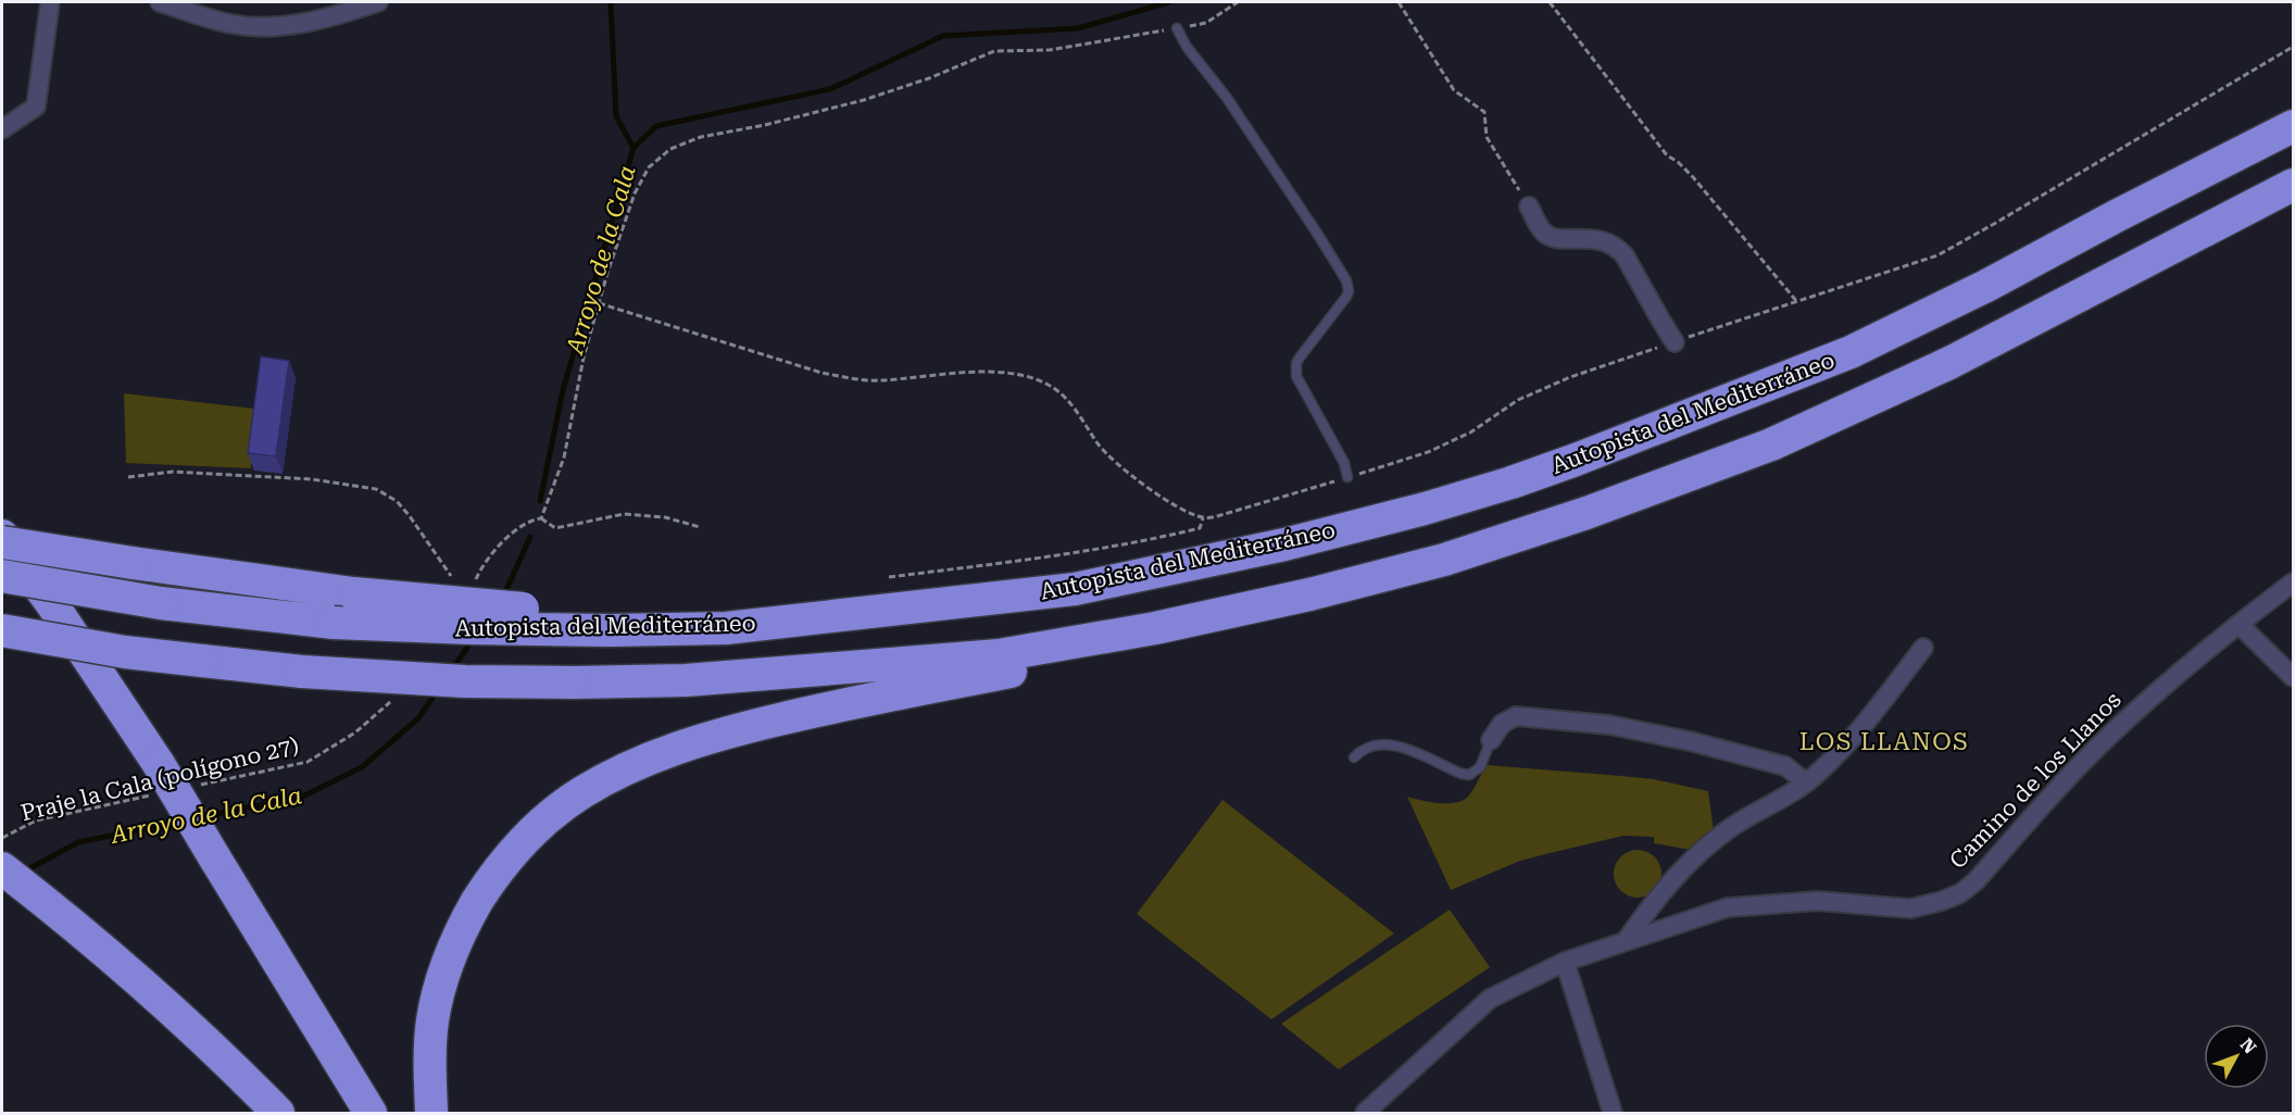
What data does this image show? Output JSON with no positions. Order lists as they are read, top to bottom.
{
  "streets": {
    "highway": ["Autopista del Mediterráneo"],
    "street": ["Camino de los Llanos"],
    "path": ["Praje la Cala (polígono 27)"]
  },
  "districts": ["LOS LLANOS"],
  "water": ["Arroyo de la Cala"],
  "north": "top right"
}
